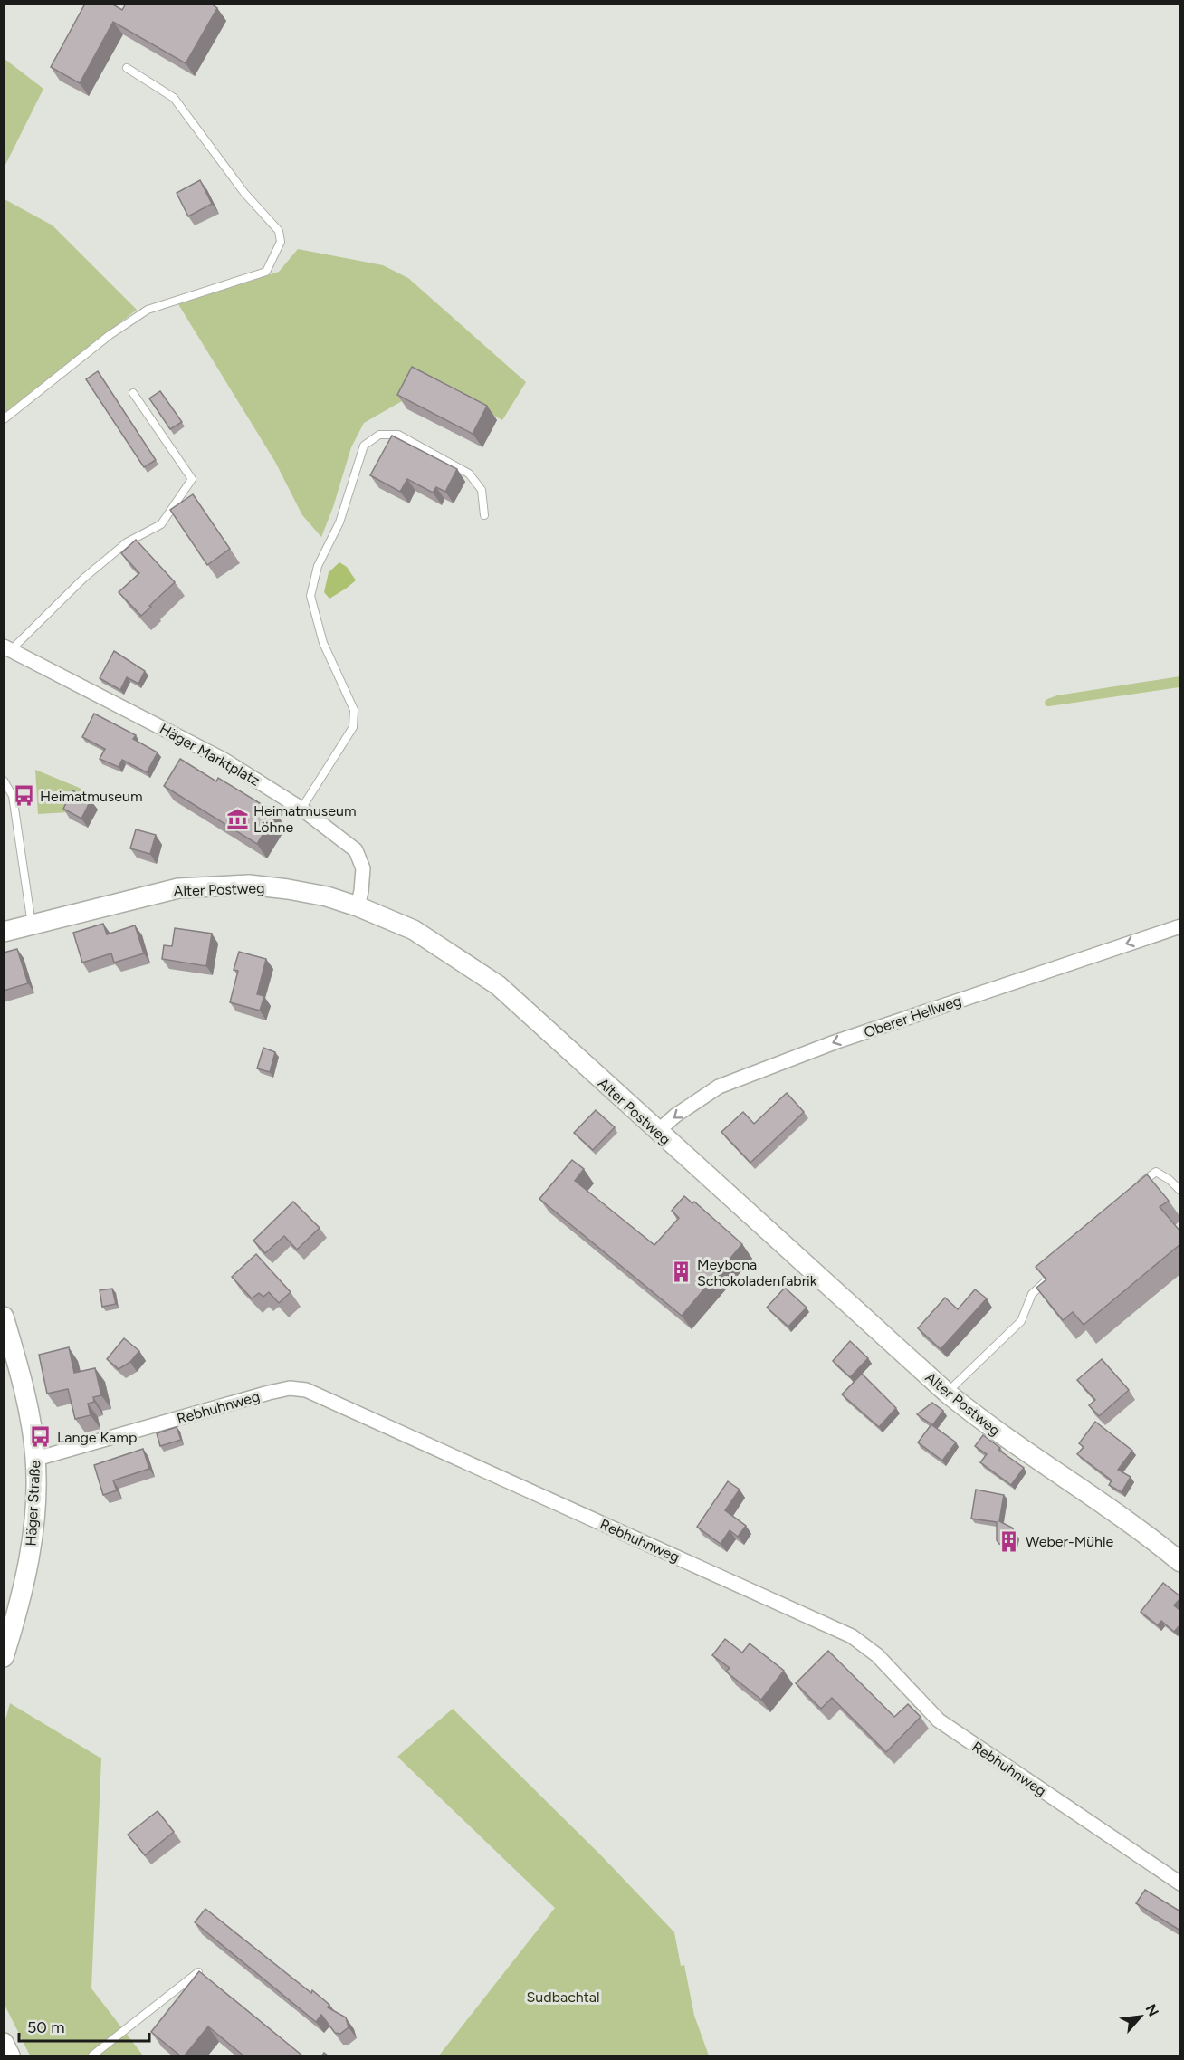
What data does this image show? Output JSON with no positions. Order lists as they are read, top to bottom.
{
  "streets": {
    "street": [
      "Häger Marktplatz",
      "Alter Postweg",
      "Oberer Hellweg",
      "Rebhuhnweg",
      "Häger Straße"
    ]
  },
  "crossings": [
    ["Häger Marktplatz", "Alter Postweg"],
    ["Alter Postweg", "Oberer Hellweg"],
    ["Rebhuhnweg", "Häger Straße"]
  ],
  "one_way": ["Oberer Hellweg"],
  "parks": ["Sudbachtal"],
  "places": {
    "bus stop": ["Heimatmuseum", "Lange Kamp"],
    "museum": ["Heimatmuseum Löhne"],
    "building": ["Meybona Schokoladenfabrik", "Weber-Mühle"]
  },
  "scale_bar": "50 m",
  "north": "top right"
}
